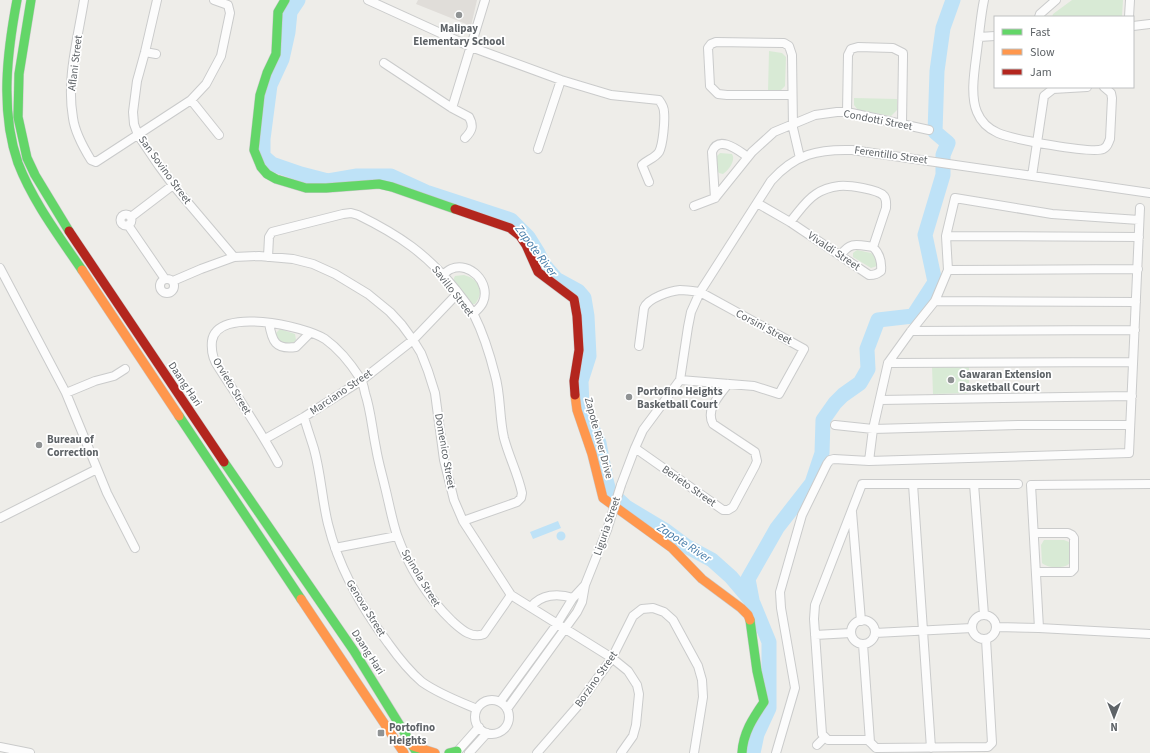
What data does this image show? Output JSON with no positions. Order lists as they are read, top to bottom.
{
  "streets": {
    "main road": ["Daang Hari", "Zapote River Drive"],
    "street": [
      "Aflani Street",
      "Condotti Street",
      "Ferentillo Street",
      "San Sovino Street",
      "Vivaldi Street",
      "Savillo Street",
      "Corsini Street",
      "Orvieto Street",
      "Marciano Street",
      "Domenico Street",
      "Berieto Street",
      "Liguria Street",
      "Spinola Street",
      "Genova Street",
      "Borzino Street"
    ]
  },
  "crossings": [
    ["Aflani Street", "San Sovino Street"],
    ["Ferentillo Street", "Vivaldi Street"],
    ["Ferentillo Street", "Corsini Street"],
    ["Ferentillo Street", "Liguria Street"],
    ["San Sovino Street", "Domenico Street"],
    ["Savillo Street", "Marciano Street"],
    ["Savillo Street", "Domenico Street"],
    ["Corsini Street", "Berieto Street"],
    ["Corsini Street", "Liguria Street"],
    ["Orvieto Street", "Marciano Street"],
    ["Orvieto Street", "Spinola Street"],
    ["Marciano Street", "Domenico Street"],
    ["Marciano Street", "Spinola Street"],
    ["Marciano Street", "Genova Street"],
    ["Domenico Street", "Liguria Street"],
    ["Domenico Street", "Spinola Street"],
    ["Domenico Street", "Borzino Street"],
    ["Berieto Street", "Liguria Street"],
    ["Liguria Street", "Genova Street"]
  ],
  "water": ["Zapote River"],
  "places": {
    "other": [
      "Malipay Elementary School",
      "Gawaran Extension Basketball Court",
      "Portofino Heights Basketball Court",
      "Bureau of Correction"
    ],
    "transit": ["Portofino Heights"]
  },
  "legend": ["Fast", "Slow", "Jam"],
  "north": "bottom"
}
